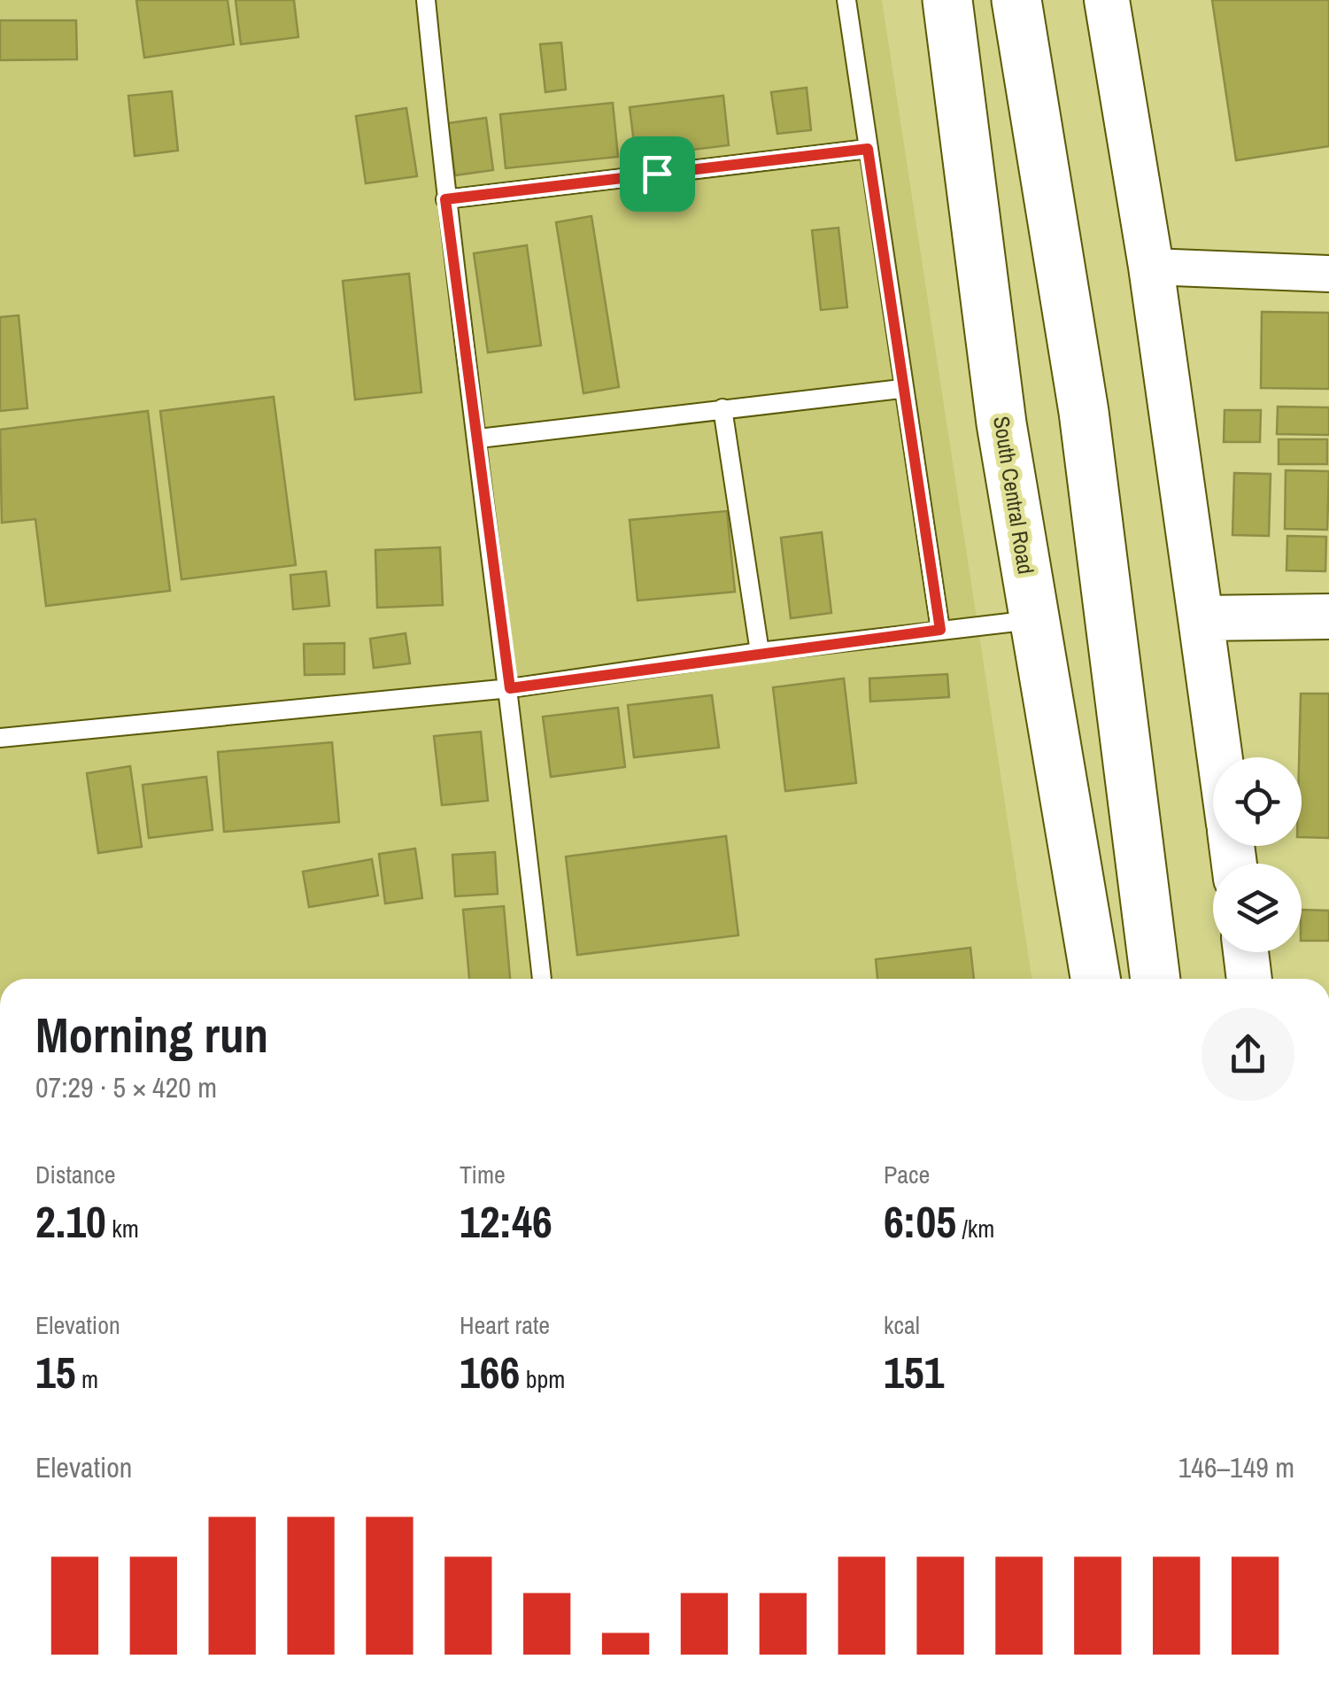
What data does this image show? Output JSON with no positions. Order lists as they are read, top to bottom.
{
  "streets": {
    "main road": ["South Central Road"]
  },
  "page": {
    "heading": ["Morning run", "07:29 · 5 × 420 m"],
    "stats": [
      ["Distance", "2.10 km"],
      ["Time", "12:46"],
      ["Pace", "6:05 /km"],
      ["Elevation", "15 m"],
      ["Heart rate", "166 bpm"],
      ["kcal", "151"]
    ],
    "chart": ["Elevation", "146–149 m"]
  }
}
